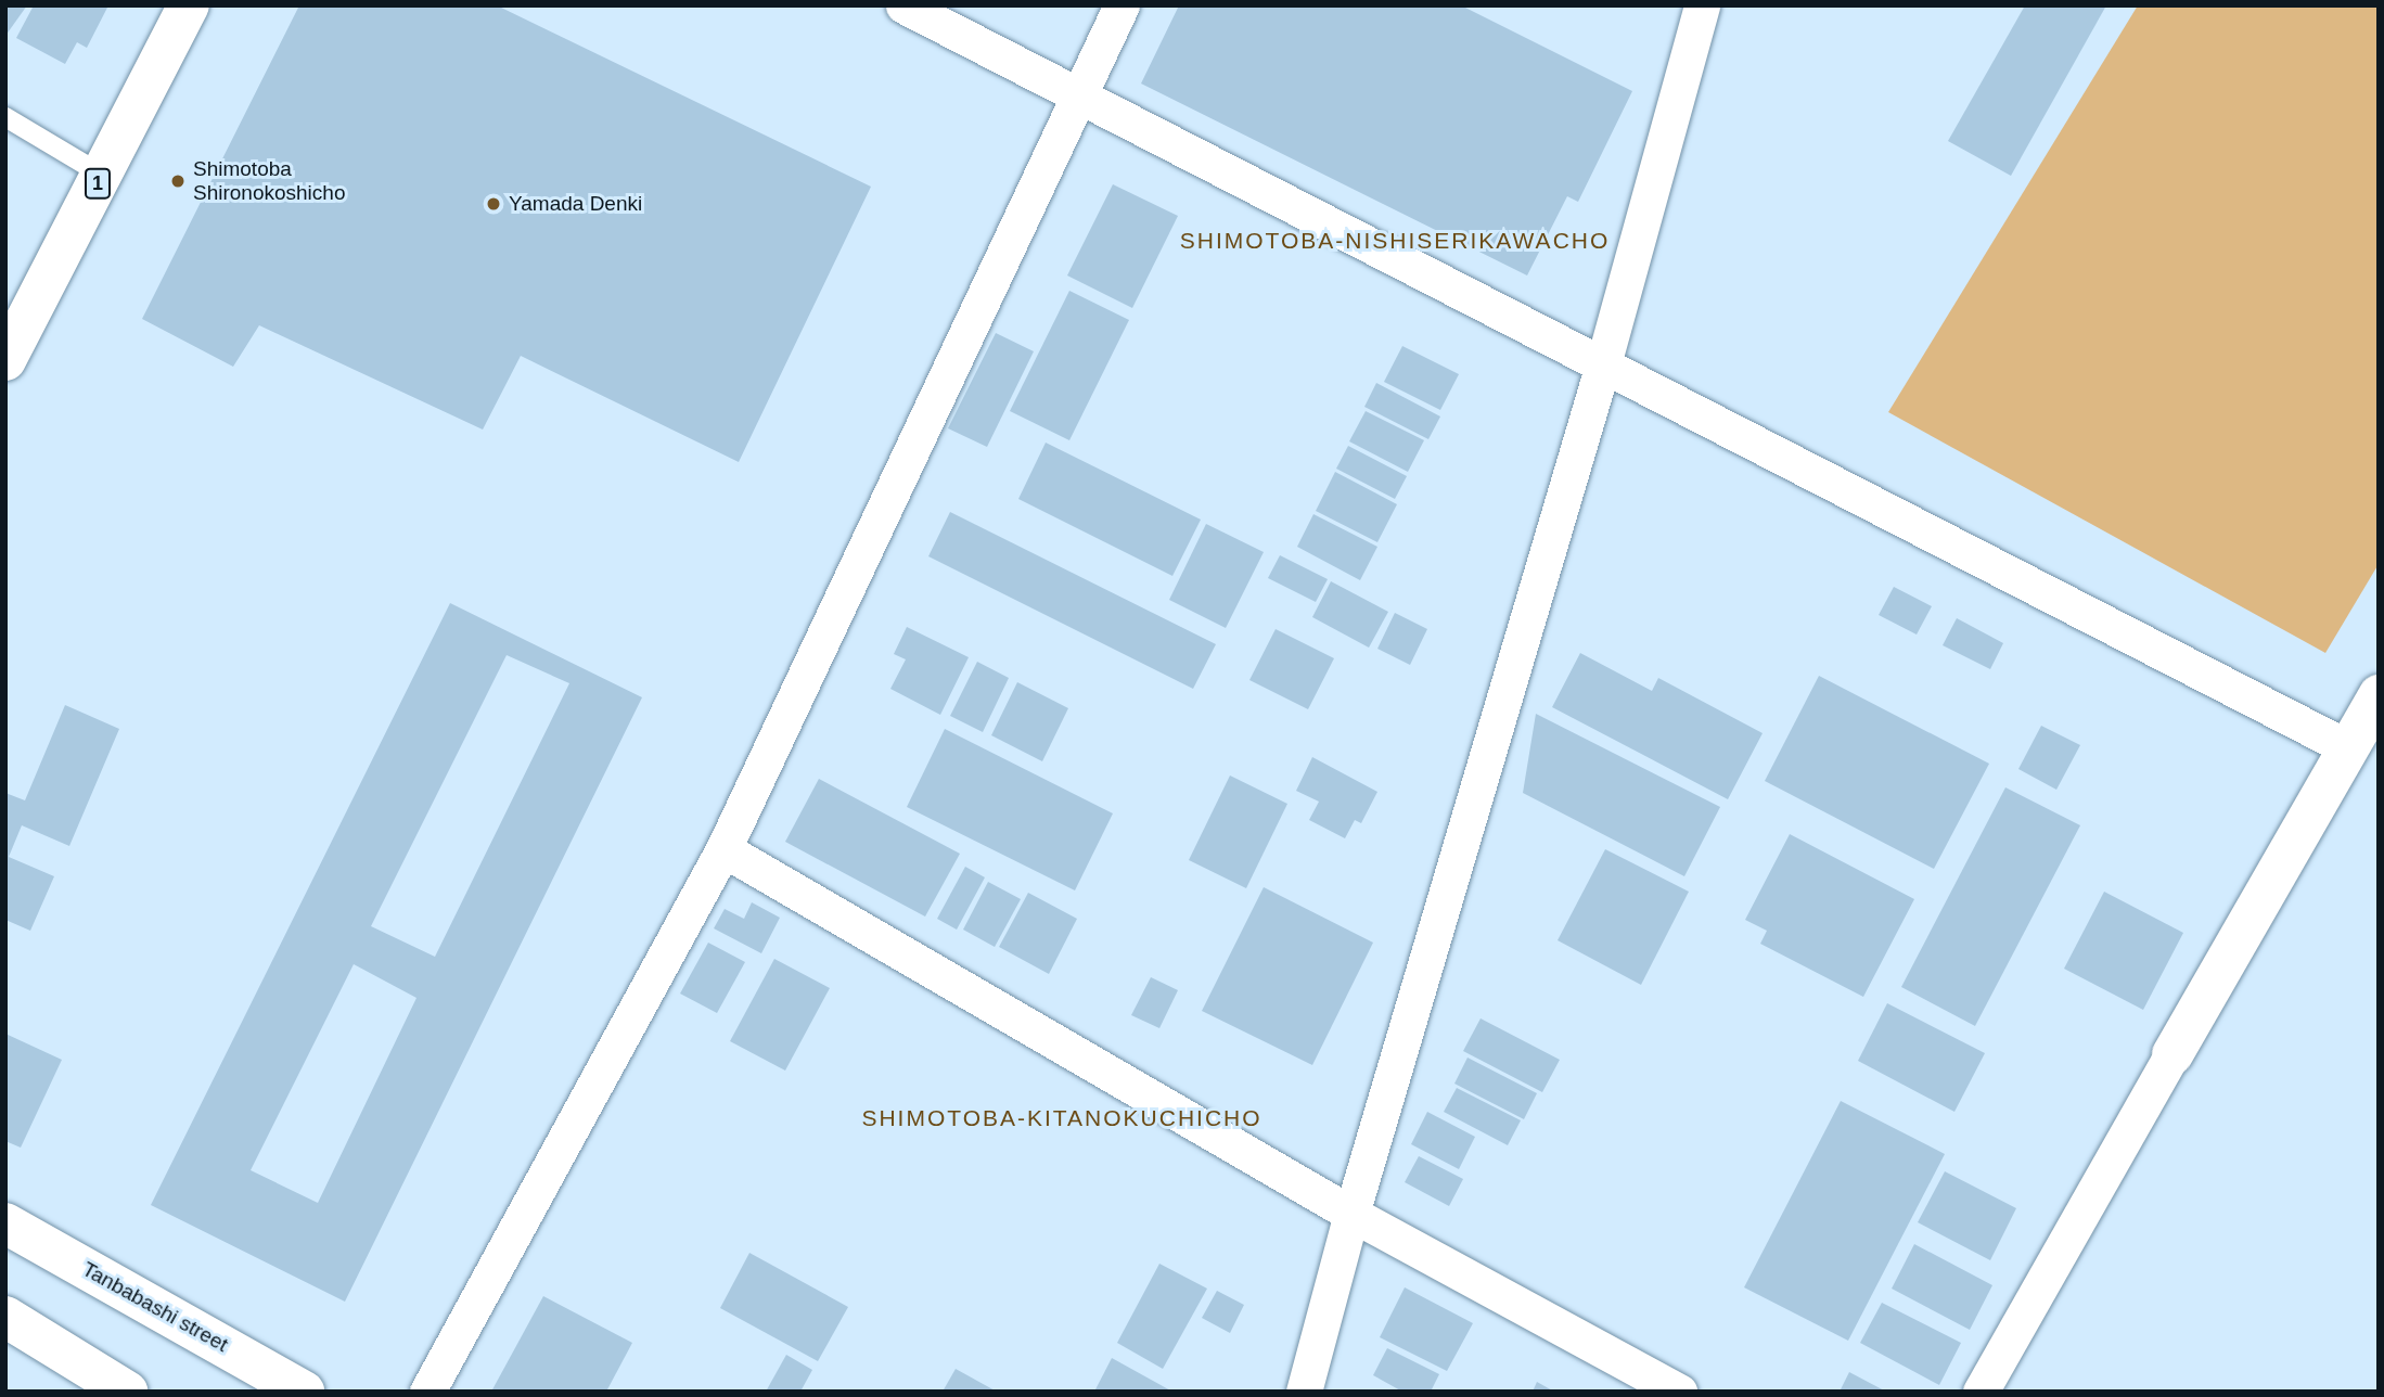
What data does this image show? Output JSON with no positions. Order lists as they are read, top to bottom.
{
  "streets": {
    "main road": ["1", "Tanbabashi street"]
  },
  "districts": ["SHIMOTOBA-NISHISERIKAWACHO", "SHIMOTOBA-KITANOKUCHICHO"],
  "places": ["Shimotoba Shironokoshicho", "Yamada Denki"]
}
